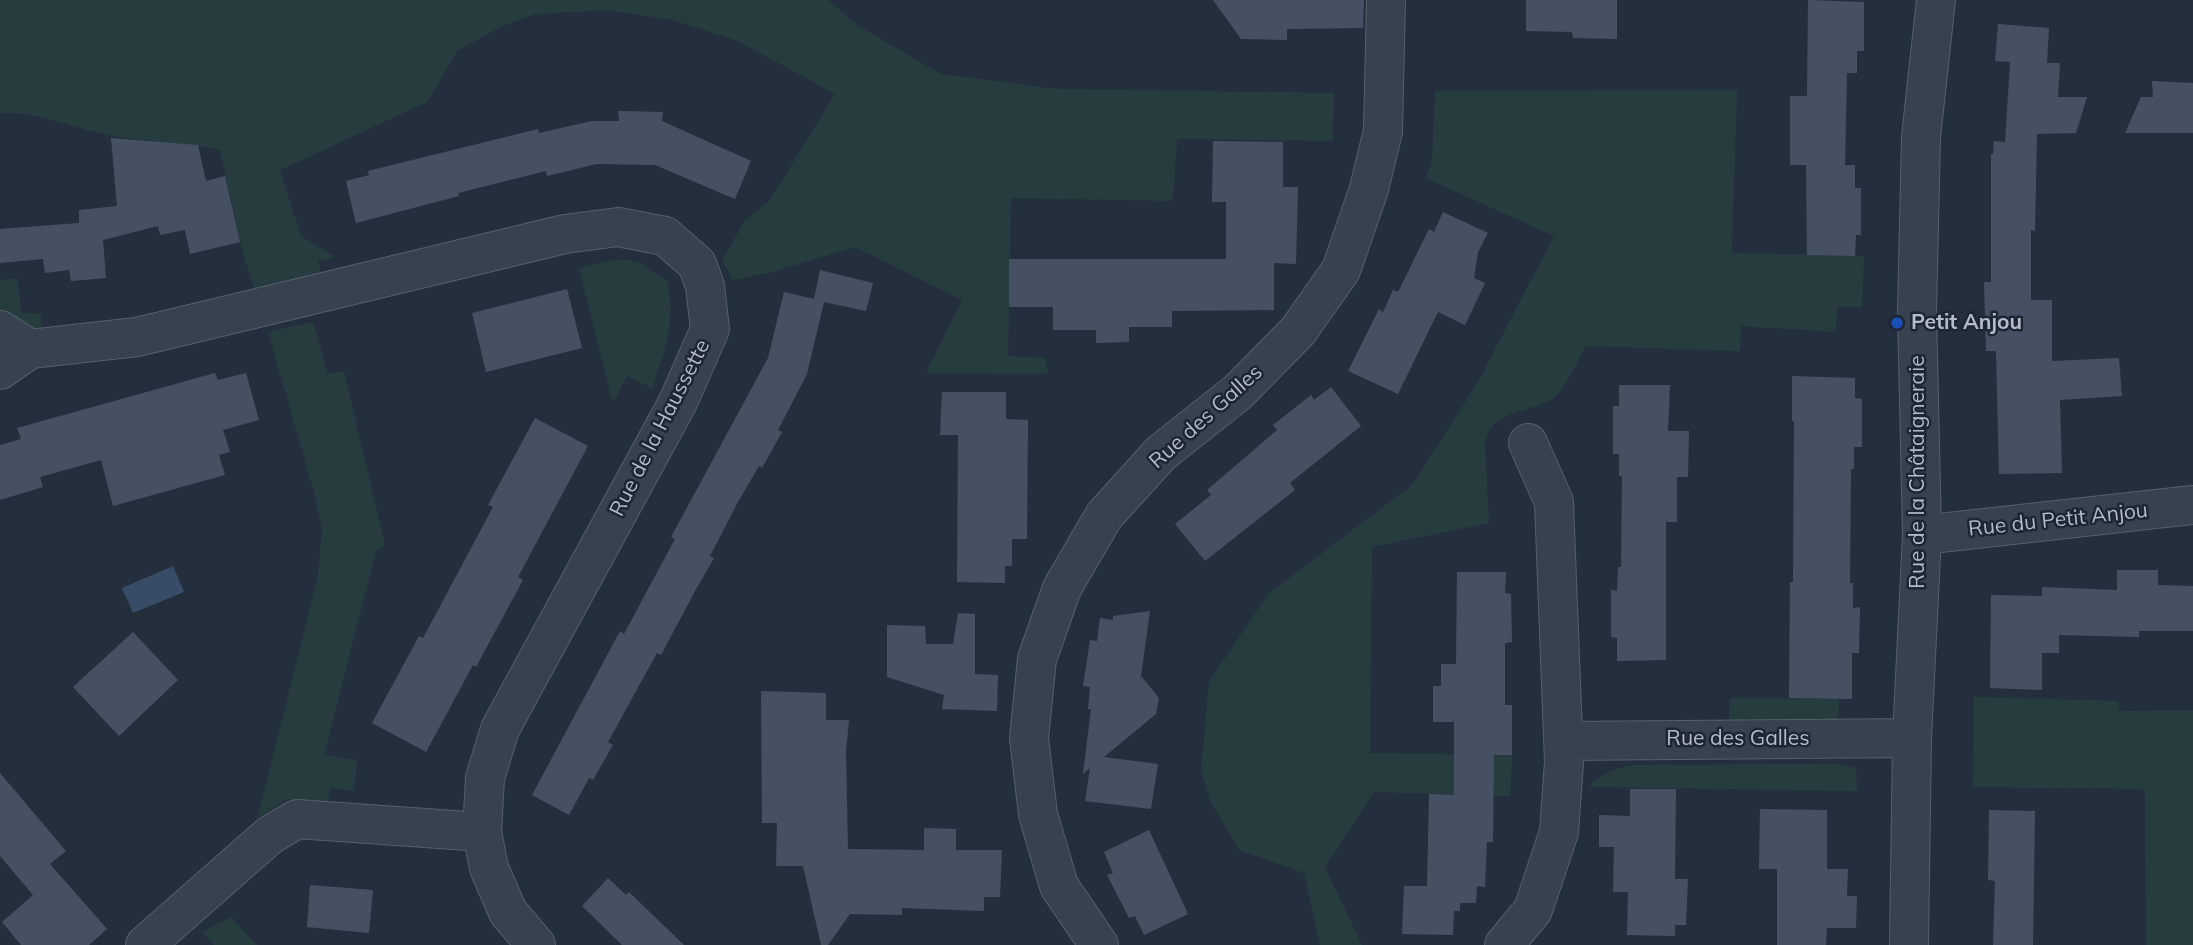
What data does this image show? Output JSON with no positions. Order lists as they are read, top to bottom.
{
  "streets": {
    "street": [
      "Rue des Galles",
      "Rue de la Haussette",
      "Rue de la Châtaigneraie",
      "Rue du Petit Anjou"
    ]
  },
  "crossings": [
    ["Rue des Galles", "Rue de la Châtaigneraie"],
    ["Rue de la Châtaigneraie", "Rue du Petit Anjou"]
  ],
  "places": ["Petit Anjou"]
}
